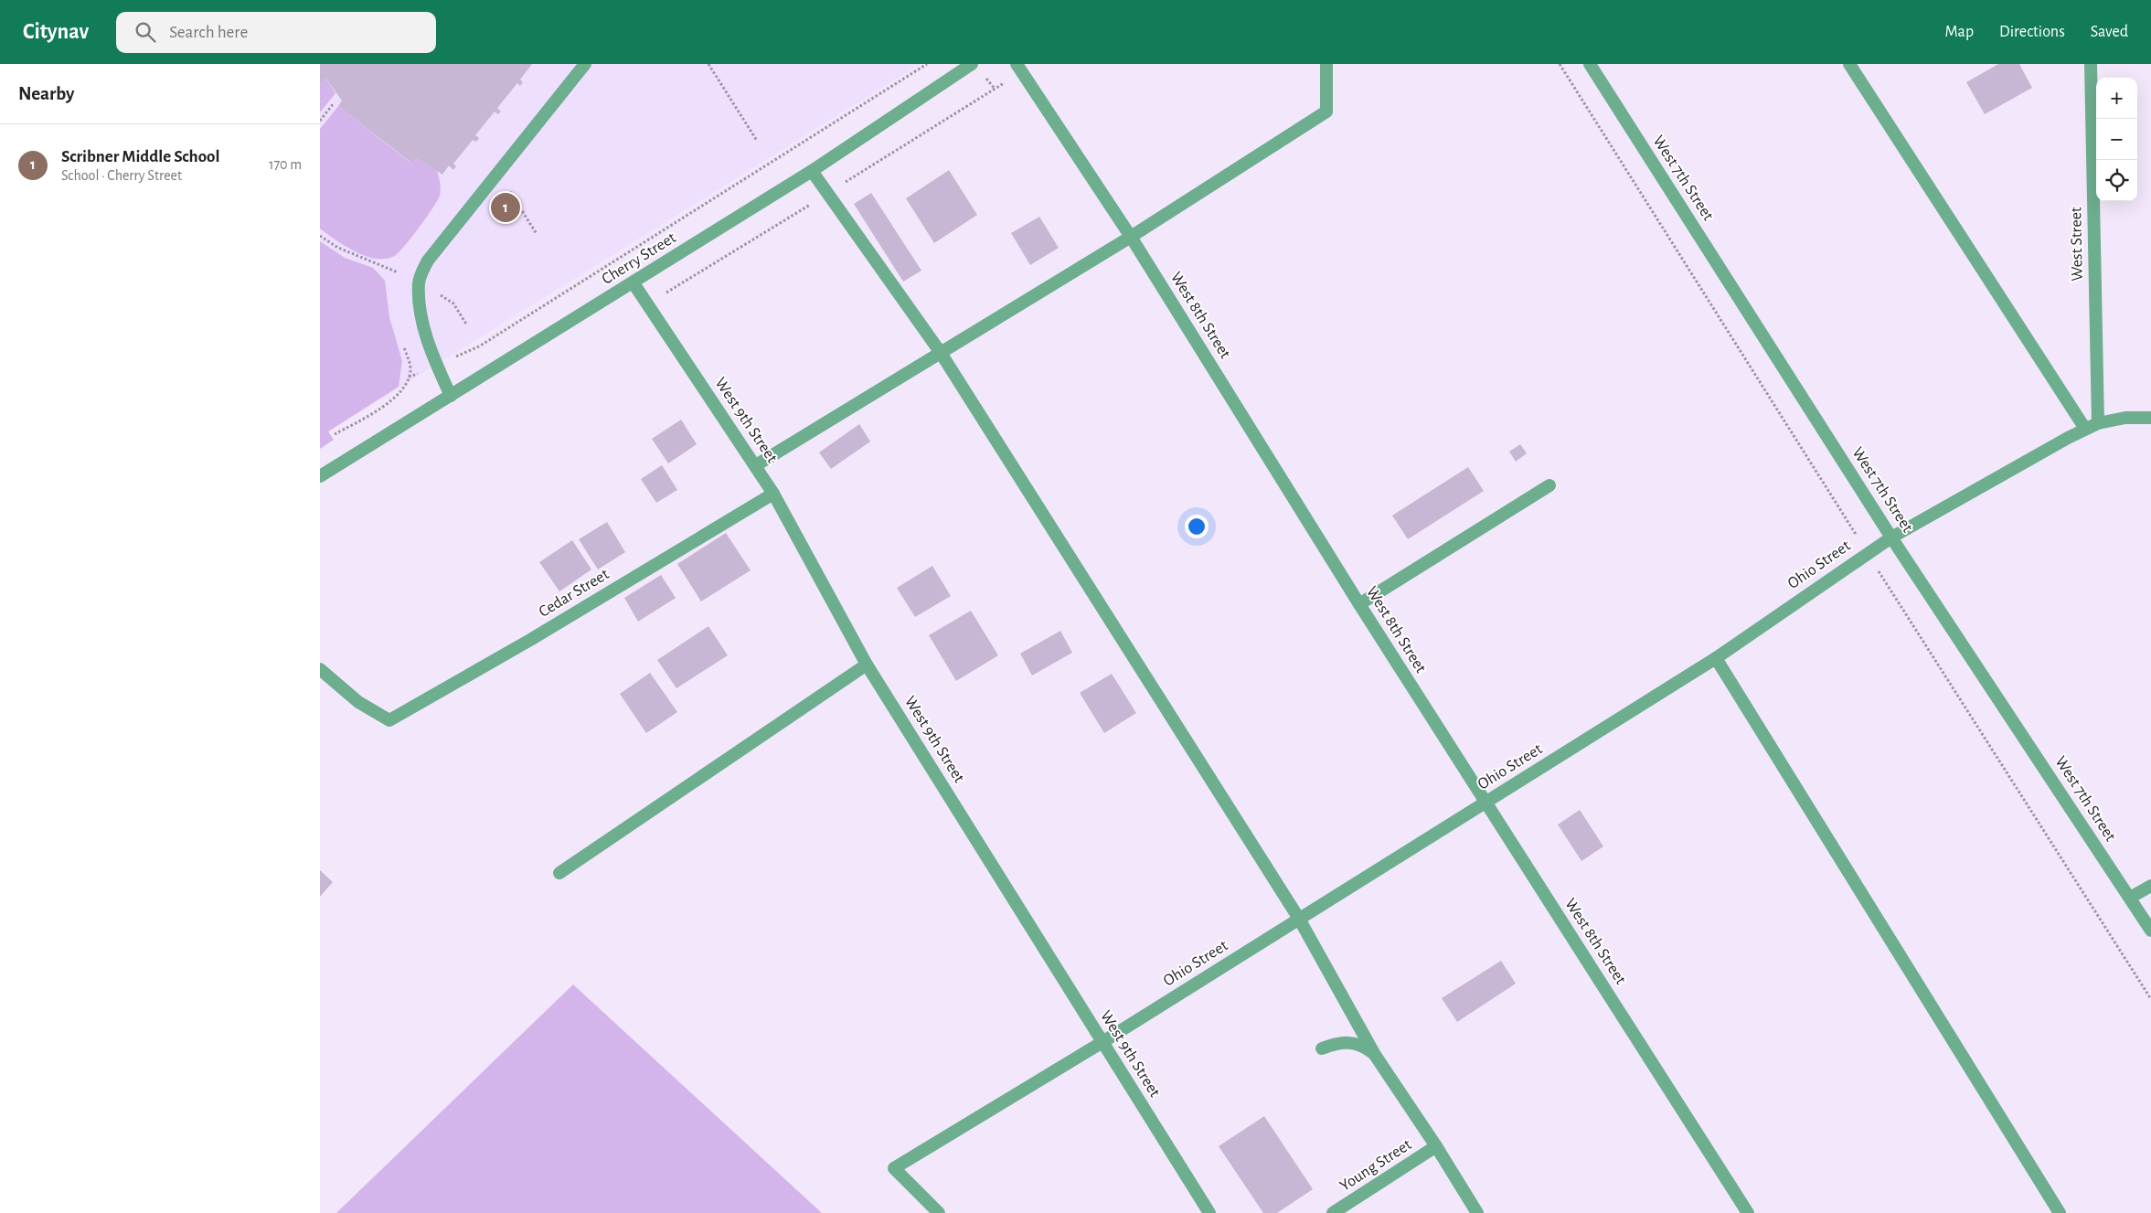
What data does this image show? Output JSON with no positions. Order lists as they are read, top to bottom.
{
  "streets": {
    "street": [
      "West 7th Street",
      "West Street",
      "Cherry Street",
      "West 8th Street",
      "West 9th Street",
      "Ohio Street",
      "Cedar Street",
      "Young Street"
    ]
  },
  "crossings": [
    ["West 7th Street", "Ohio Street"],
    ["West Street", "Ohio Street"],
    ["Cherry Street", "West 9th Street"],
    ["West 8th Street", "Ohio Street"],
    ["West 9th Street", "Ohio Street"],
    ["West 9th Street", "Cedar Street"]
  ],
  "page": {
    "header": "Citynav",
    "search": "Search here",
    "nav": ["Map", "Directions", "Saved"],
    "heading": "Nearby",
    "map_buttons": ["+", "−"],
    "list": [
      {
        "mark": "1",
        "name": "Scribner Middle School",
        "note": "School · Cherry Street",
        "value": "170 m"
      }
    ],
    "pins": "1"
  }
}
